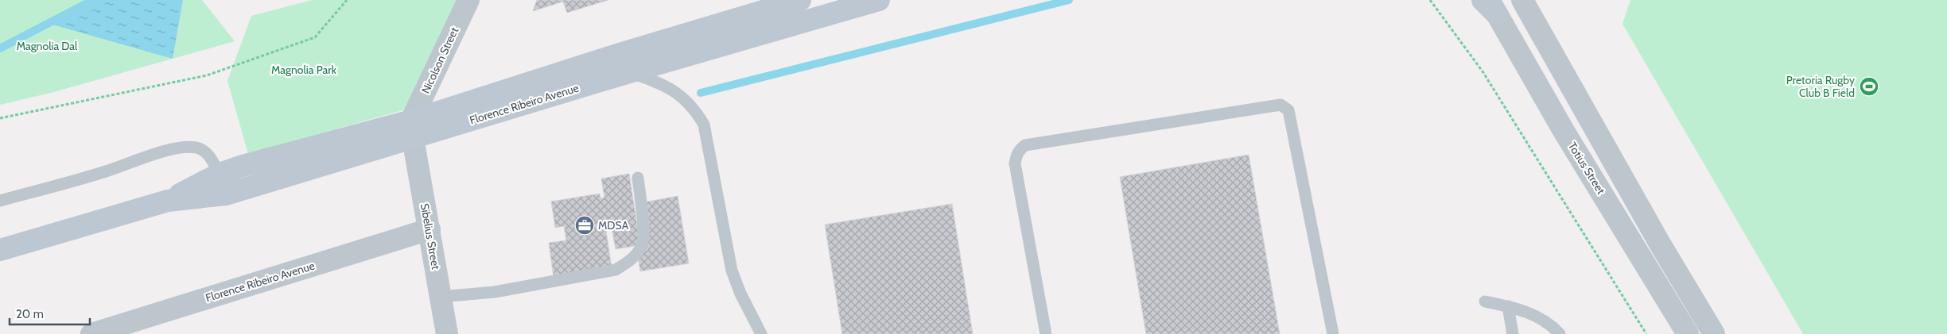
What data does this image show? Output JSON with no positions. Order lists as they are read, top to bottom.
{
  "streets": {
    "main road": ["Florence Ribeiro Avenue"],
    "street": ["Nicolson Street", "Totius Street", "Sibelius Street"]
  },
  "crossings": [
    ["Nicolson Street", "Florence Ribeiro Avenue"],
    ["Nicolson Street", "Sibelius Street"],
    ["Florence Ribeiro Avenue", "Sibelius Street"]
  ],
  "parks": ["Magnolia Dal", "Magnolia Park"],
  "places": {
    "sports": ["Pretoria Rugby Club B Field"],
    "office": ["MDSA"]
  },
  "scale_bar": "20 m"
}
